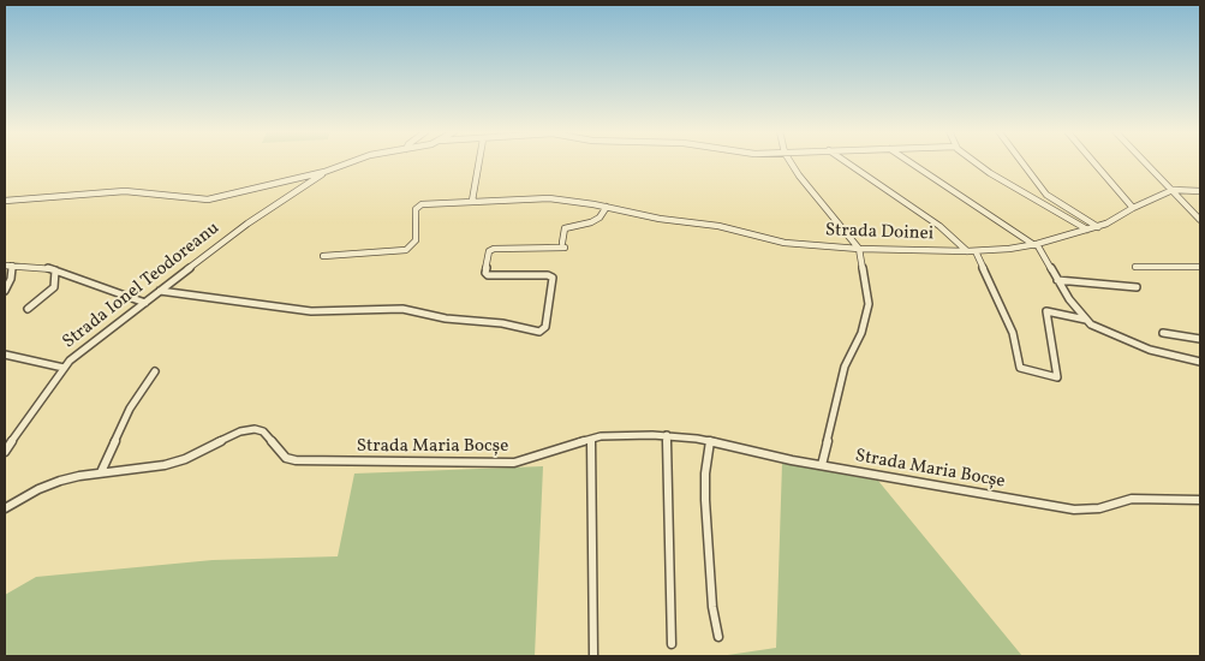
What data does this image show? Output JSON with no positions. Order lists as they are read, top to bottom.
{
  "streets": {
    "street": ["Strada Doinei", "Strada Ionel Teodoreanu", "Strada Maria Bocșe"]
  }
}
